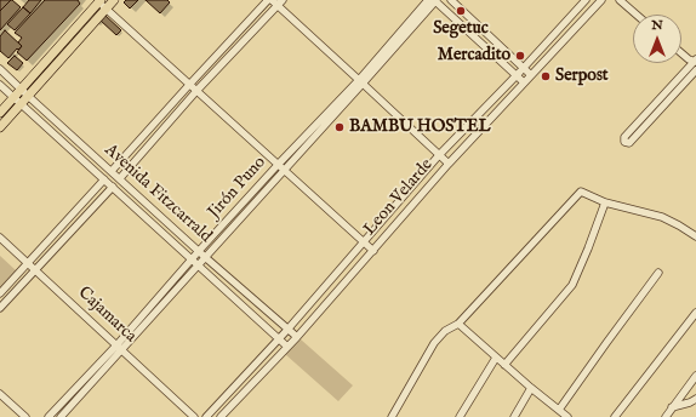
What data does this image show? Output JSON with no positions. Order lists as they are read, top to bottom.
{
  "streets": {
    "street": [
      "Jirón Puno",
      "Avenida Fitzcarrald",
      "Leon Velarde",
      "Cajamarca"
    ]
  },
  "crossings": [
    ["Jirón Puno", "Avenida Fitzcarrald"],
    ["Jirón Puno", "Cajamarca"],
    ["Avenida Fitzcarrald", "Leon Velarde"]
  ],
  "places": [
    "Segetuc",
    "Mercadito",
    "Serpost",
    "BAMBU HOSTEL"
  ],
  "north": "top"
}
